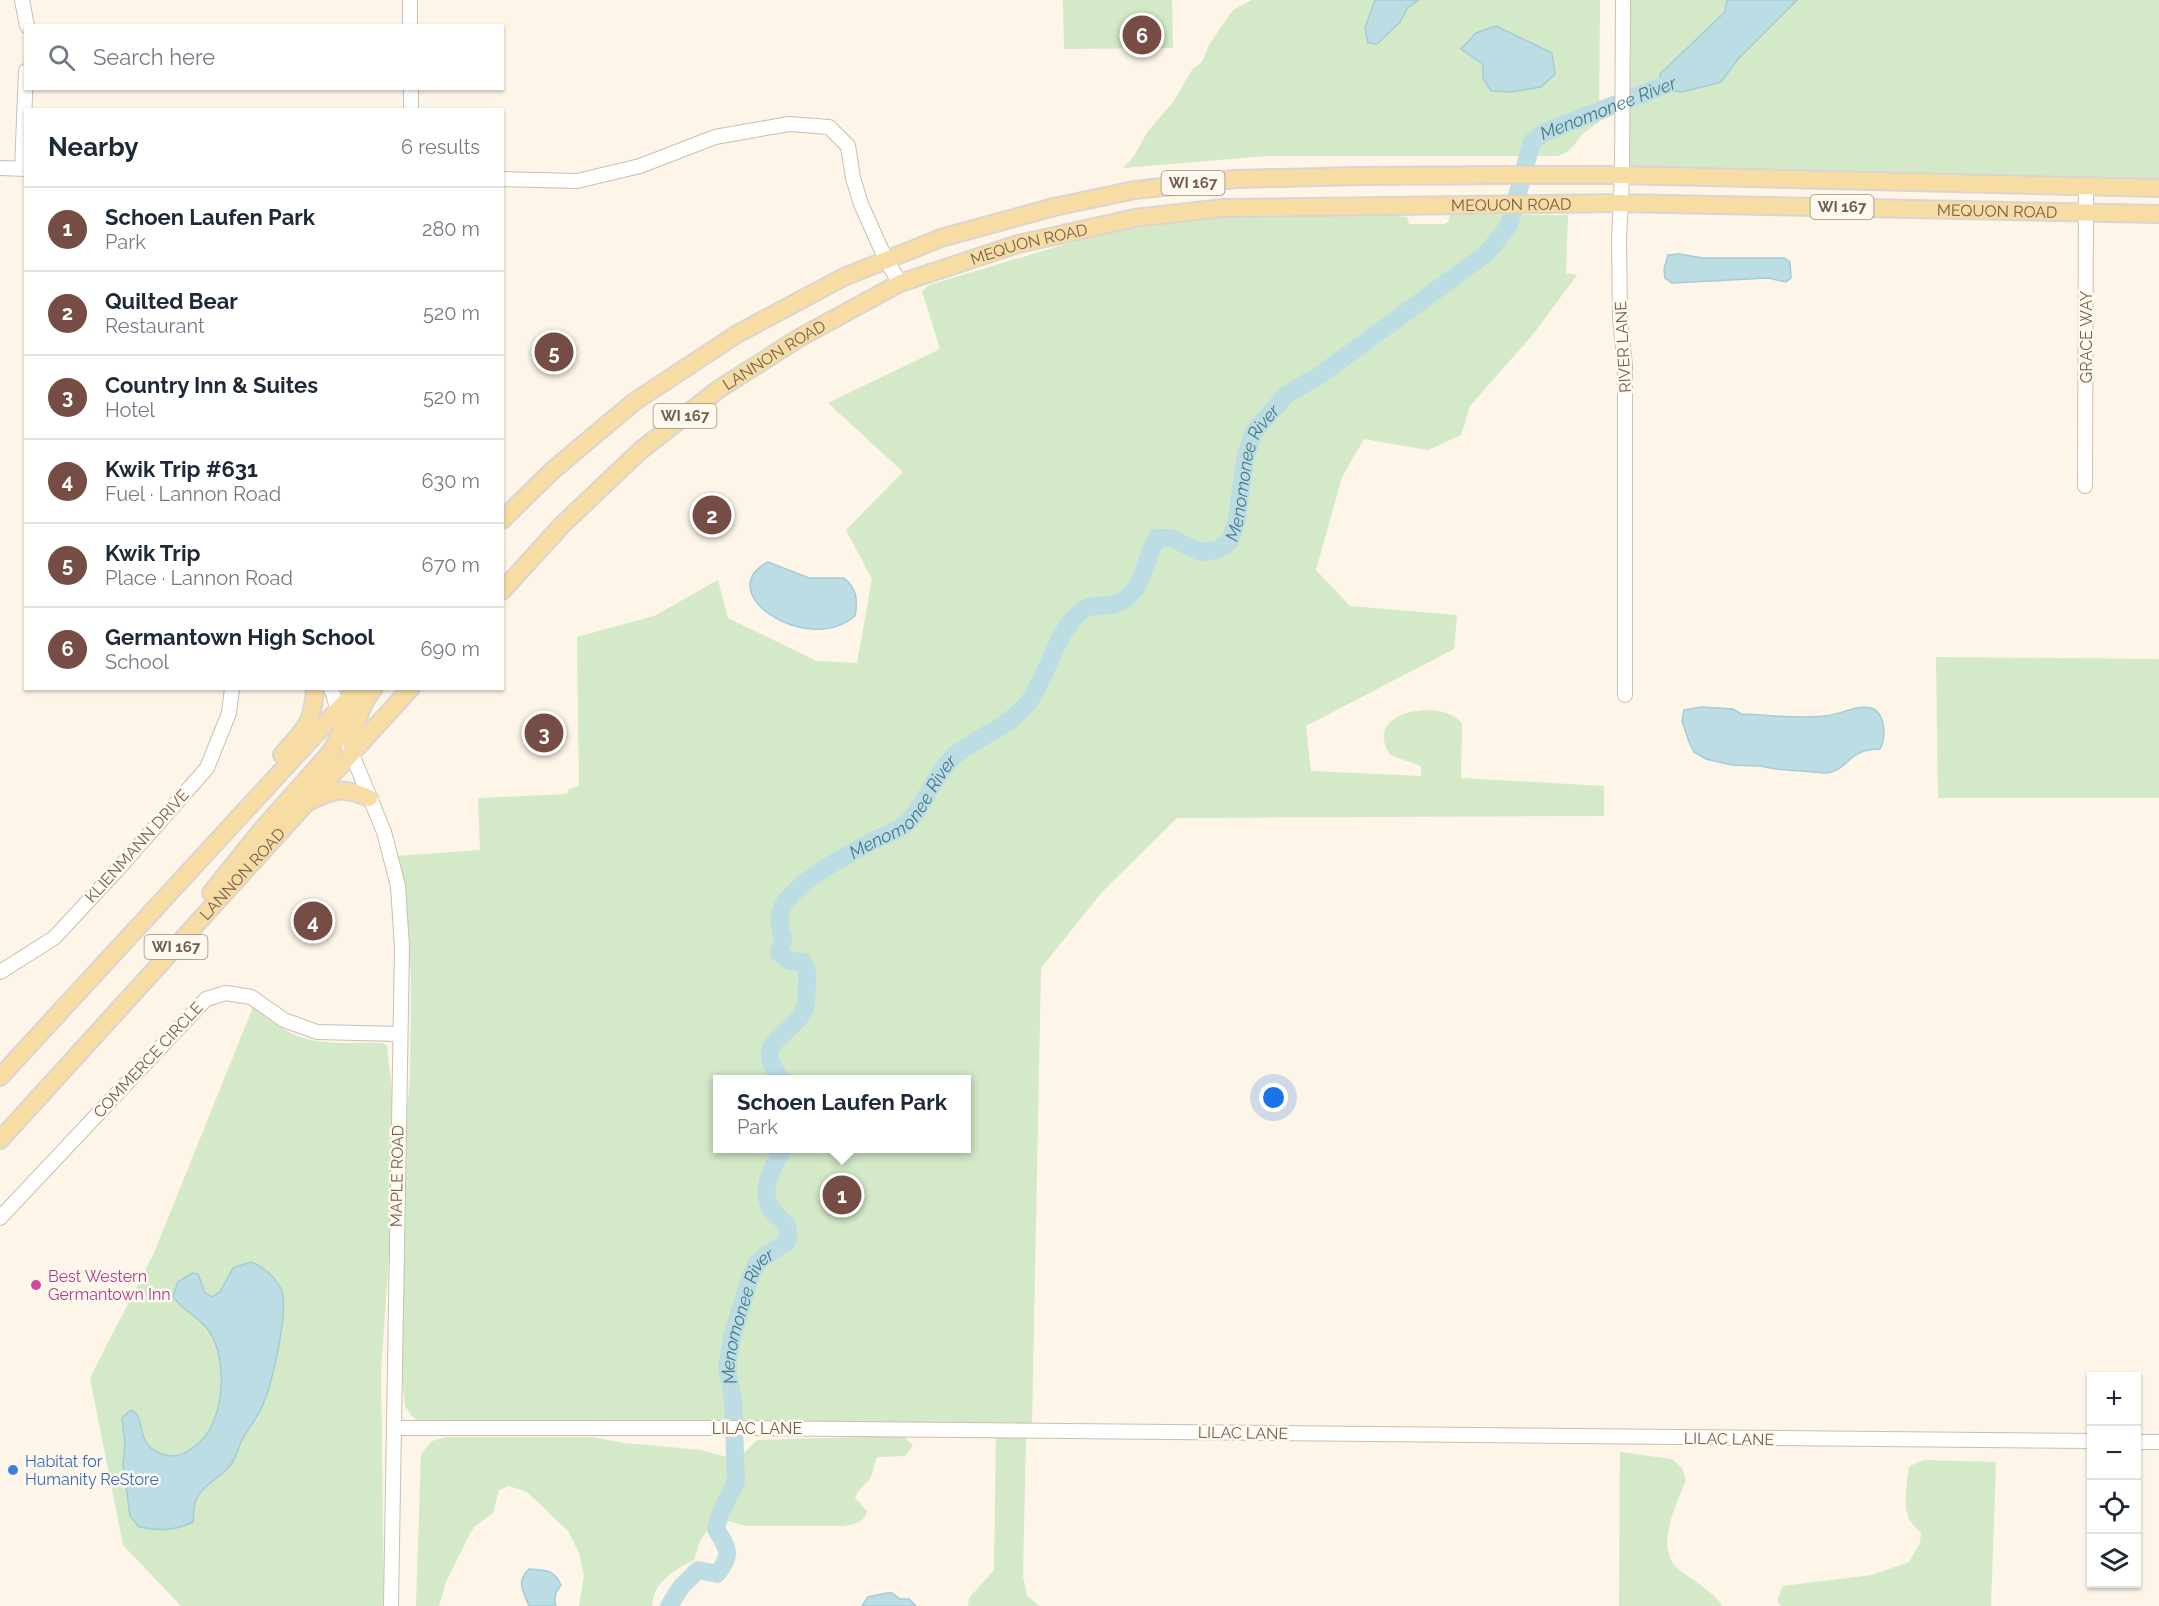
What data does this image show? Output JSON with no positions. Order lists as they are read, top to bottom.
{
  "streets": {
    "main road": ["WI 167", "MEQUON ROAD", "LANNON ROAD"],
    "street": [
      "GRACE WAY",
      "RIVER LANE",
      "KLIENMANN DRIVE",
      "COMMERCE CIRCLE",
      "MAPLE ROAD",
      "LILAC LANE"
    ]
  },
  "crossings": [
    ["WI 167", "MAPLE ROAD"],
    ["MEQUON ROAD", "GRACE WAY"],
    ["MEQUON ROAD", "RIVER LANE"],
    ["MEQUON ROAD", "LANNON ROAD"],
    ["LANNON ROAD", "MAPLE ROAD"],
    ["COMMERCE CIRCLE", "MAPLE ROAD"],
    ["MAPLE ROAD", "LILAC LANE"]
  ],
  "water": ["Menomonee River"],
  "places": ["Best Western Germantown Inn", "Habitat for Humanity ReStore"],
  "page": {
    "pins": [
      "6",
      "5",
      "2",
      "3",
      "4",
      "1"
    ],
    "search": "Search here",
    "heading": ["Nearby", "6 results"],
    "list": [
      {
        "mark": "1",
        "name": "Schoen Laufen Park",
        "note": "Park",
        "value": "280 m"
      },
      {
        "mark": "2",
        "name": "Quilted Bear",
        "note": "Restaurant",
        "value": "520 m"
      },
      {
        "mark": "3",
        "name": "Country Inn & Suites",
        "note": "Hotel",
        "value": "520 m"
      },
      {
        "mark": "4",
        "name": "Kwik Trip #631",
        "note": "Fuel · Lannon Road",
        "value": "630 m"
      },
      {
        "mark": "5",
        "name": "Kwik Trip",
        "note": "Place · Lannon Road",
        "value": "670 m"
      },
      {
        "mark": "6",
        "name": "Germantown High School",
        "note": "School",
        "value": "690 m"
      }
    ],
    "popup": ["Schoen Laufen Park", "Park"],
    "map_buttons": ["+", "−"]
  }
}
